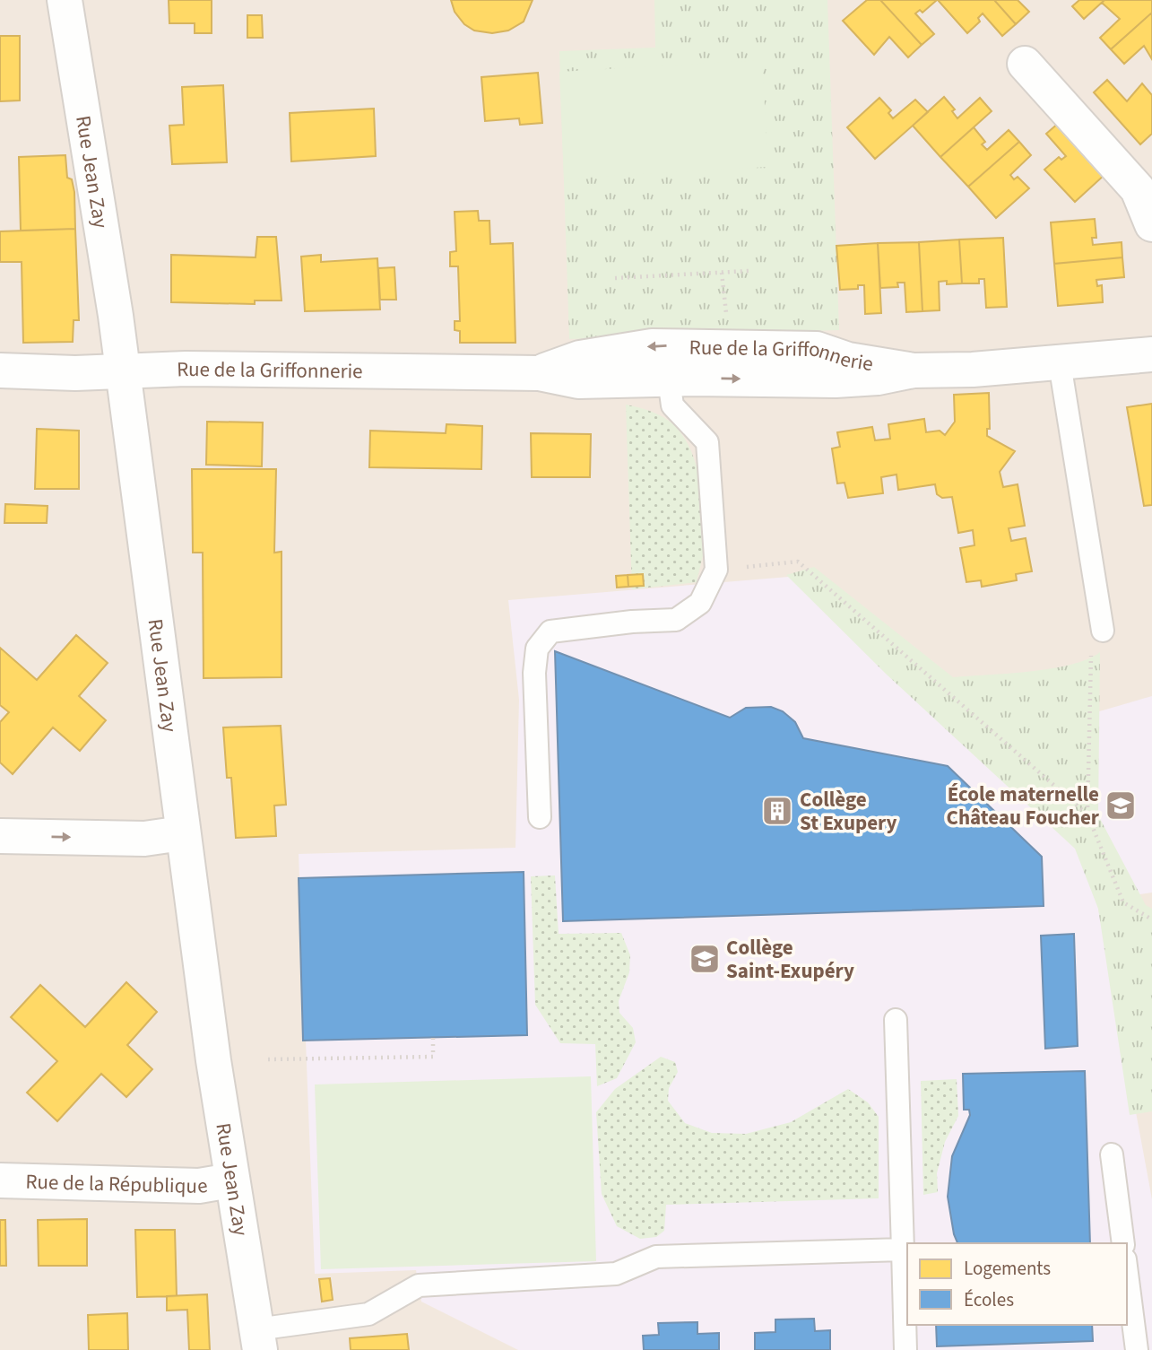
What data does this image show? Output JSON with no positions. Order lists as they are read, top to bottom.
{
  "streets": {
    "street": ["Rue Jean Zay", "Rue de la Griffonnerie", "Rue de la République"]
  },
  "crossings": [
    ["Rue Jean Zay", "Rue de la Griffonnerie"],
    ["Rue Jean Zay", "Rue de la République"]
  ],
  "places": {
    "school or university": ["École maternelle Château Foucher", "Collège Saint-Exupéry"],
    "building": ["Collège St Exupery"]
  },
  "legend": ["Logements", "Écoles"]
}
